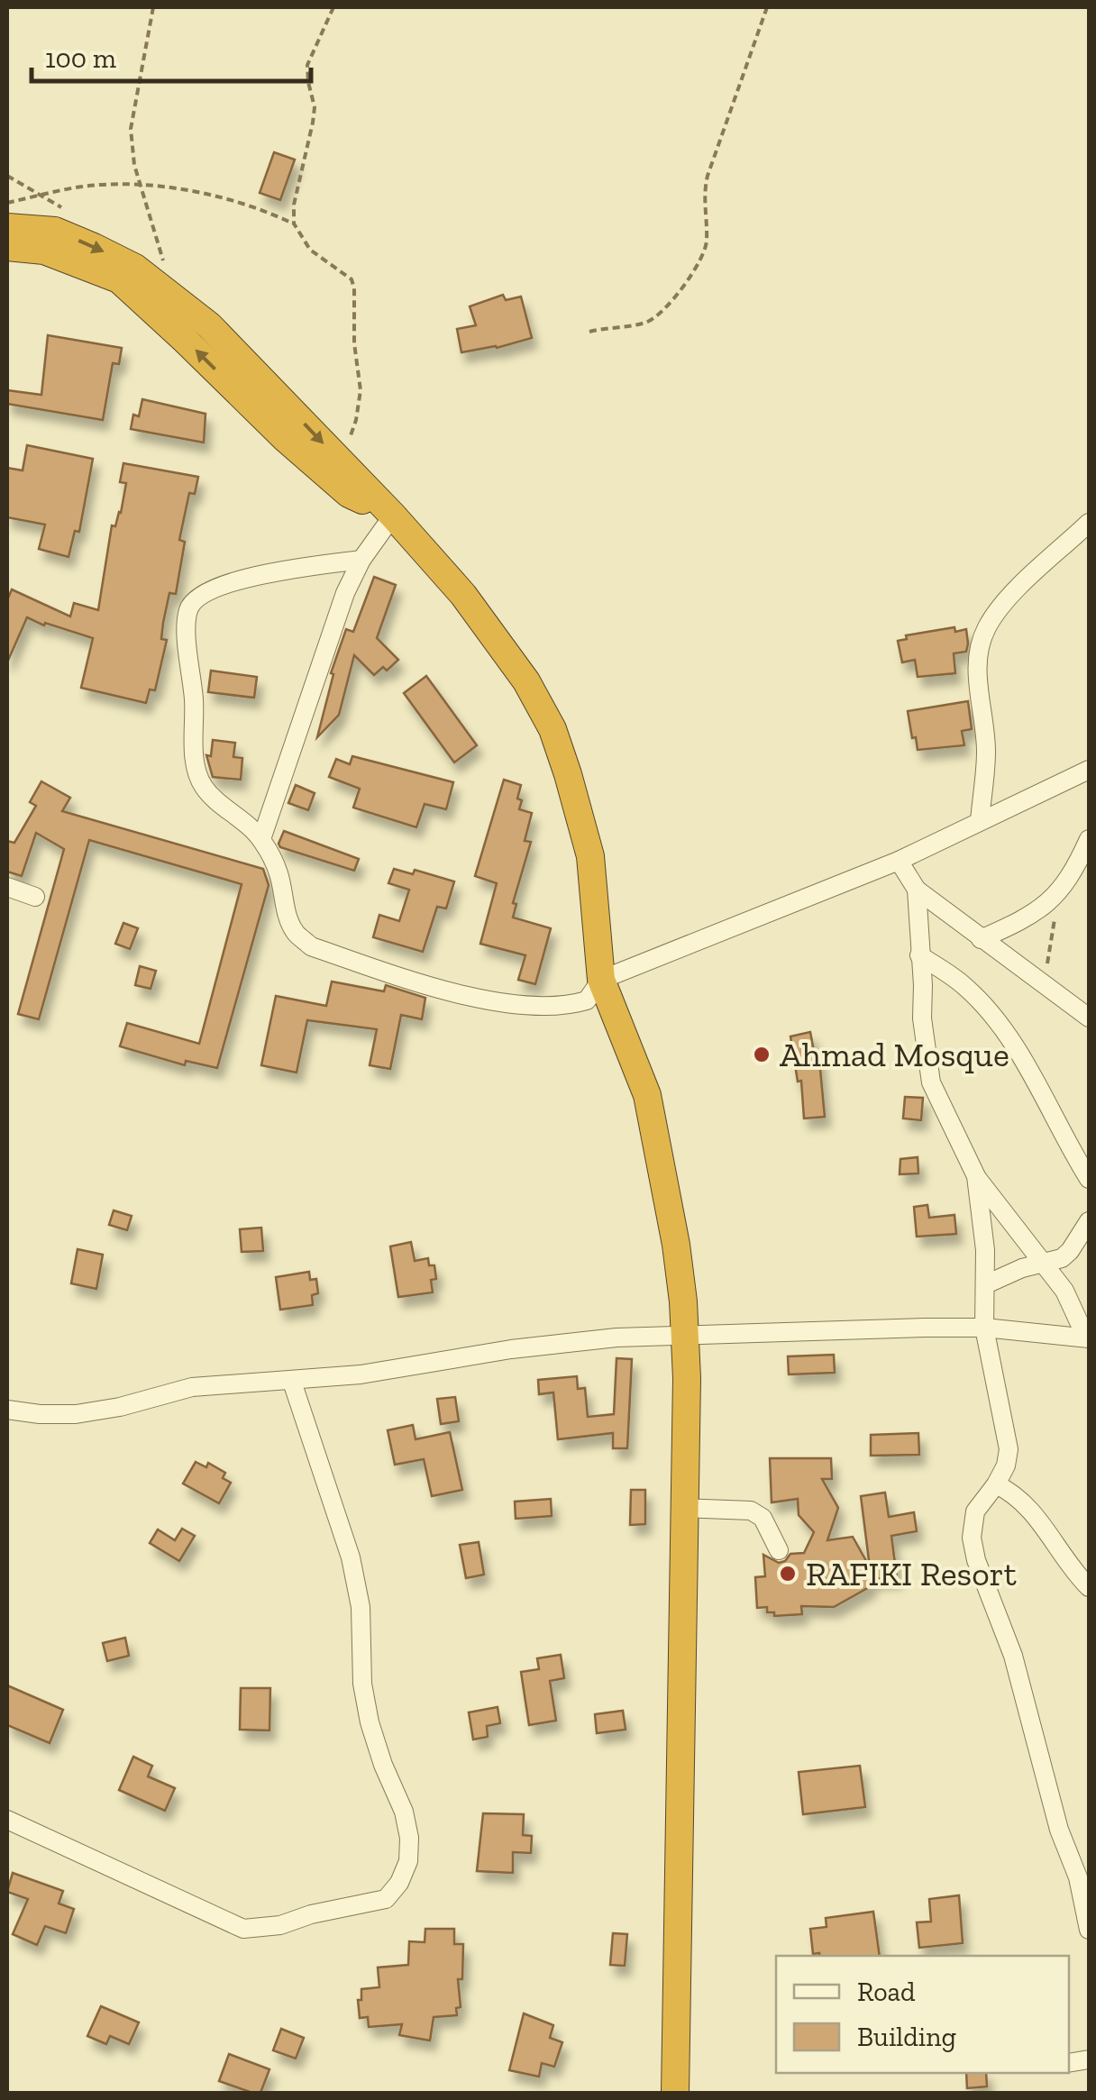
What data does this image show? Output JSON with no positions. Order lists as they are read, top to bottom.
{
  "places": ["Ahmad Mosque", "RAFIKI Resort"],
  "legend": ["Road", "Building"],
  "scale_bar": "100 m"
}
